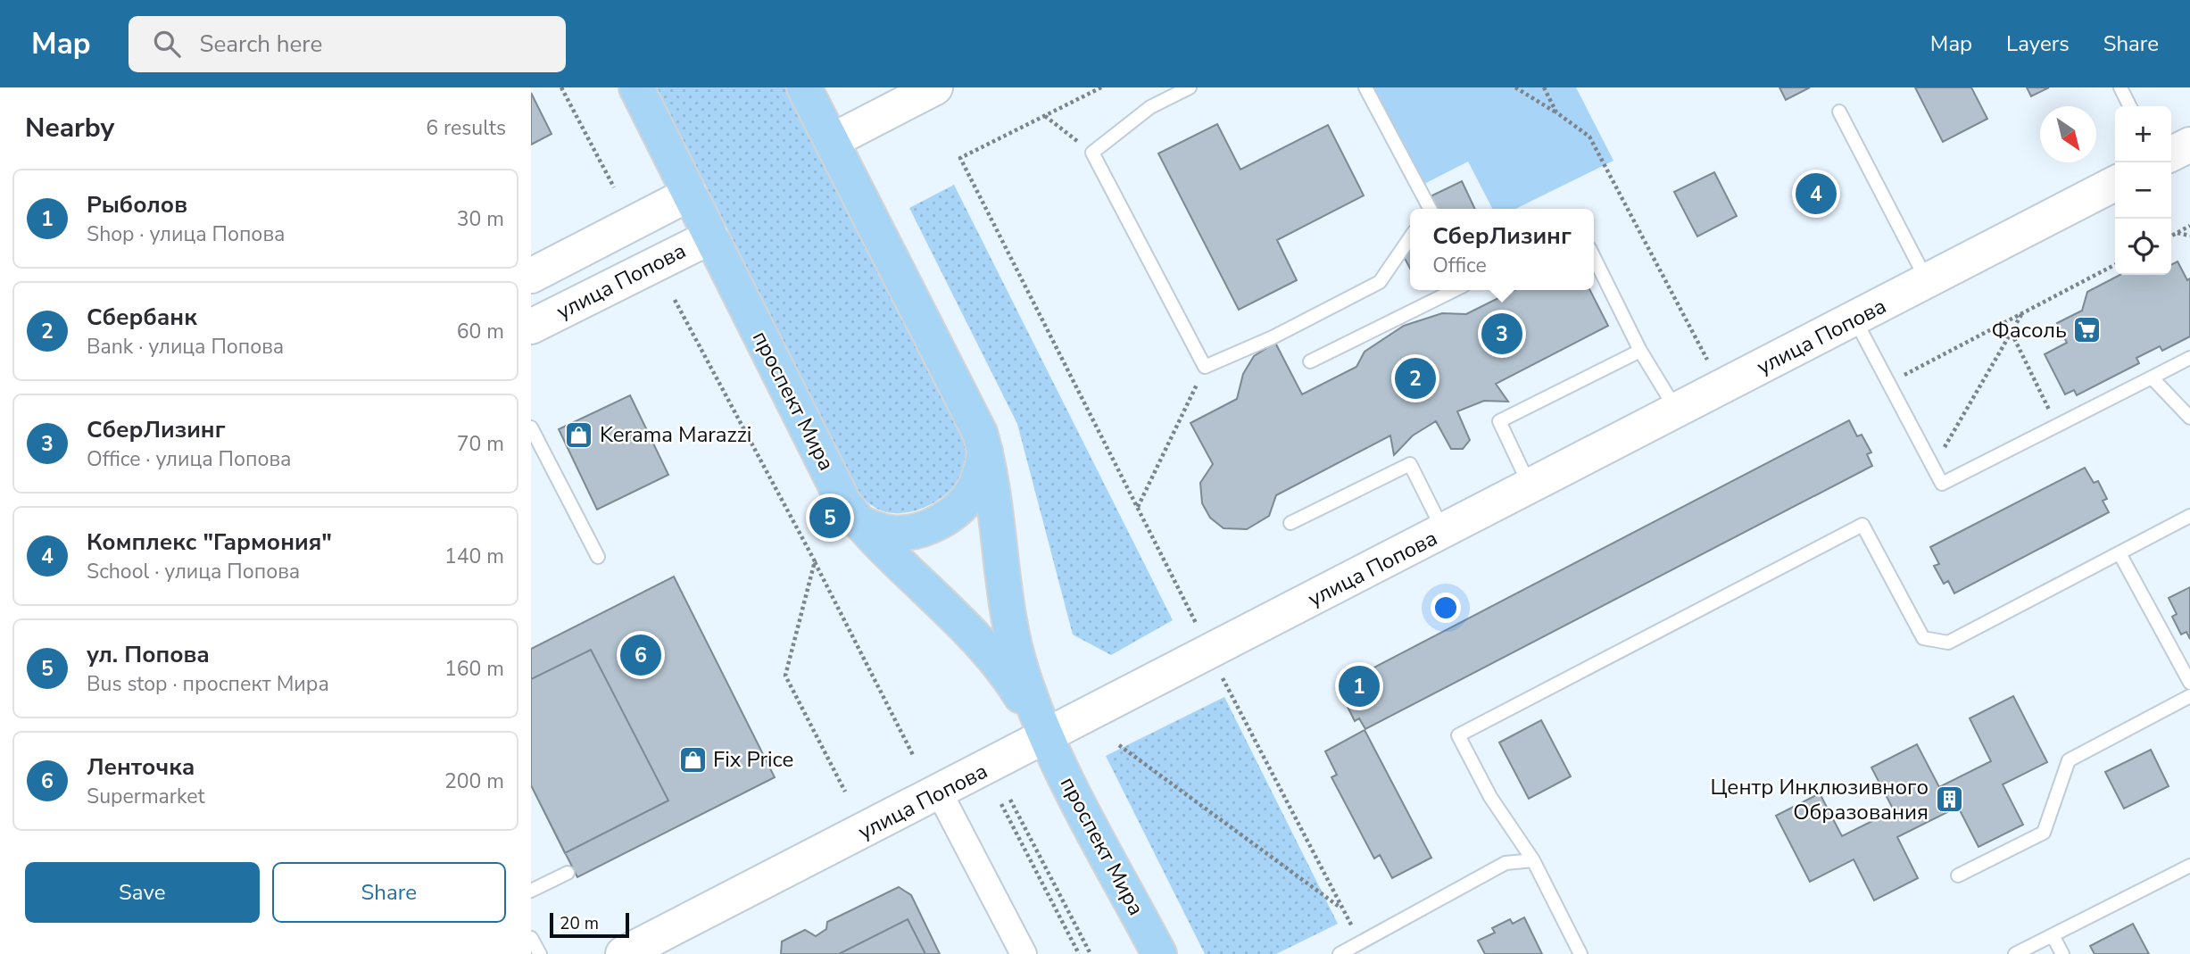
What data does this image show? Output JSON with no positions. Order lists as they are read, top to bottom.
{
  "streets": {
    "main road": ["проспект Мира"],
    "street": ["улица Попова"]
  },
  "crossings": [
    ["улица Попова", "проспект Мира"]
  ],
  "places": {
    "supermarket": ["Фасоль"],
    "shop": ["Kerama Marazzi", "Fix Price"],
    "building": ["Центр Инклюзивного Образования"]
  },
  "scale_bar": "20 m",
  "north": "bottom right",
  "page": {
    "header": "Map",
    "search": "Search here",
    "nav": ["Map", "Layers", "Share"],
    "heading": ["Nearby", "6 results"],
    "map_buttons": ["+", "−"],
    "list": [
      {
        "mark": "1",
        "name": "Рыболов",
        "note": "Shop · улица Попова",
        "value": "30 m"
      },
      {
        "mark": "2",
        "name": "Сбербанк",
        "note": "Bank · улица Попова",
        "value": "60 m"
      },
      {
        "mark": "3",
        "name": "СберЛизинг",
        "note": "Office · улица Попова",
        "value": "70 m"
      },
      {
        "mark": "4",
        "name": "Комплекс \"Гармония\"",
        "note": "School · улица Попова",
        "value": "140 m"
      },
      {
        "mark": "5",
        "name": "ул. Попова",
        "note": "Bus stop · проспект Мира",
        "value": "160 m"
      },
      {
        "mark": "6",
        "name": "Ленточка",
        "note": "Supermarket",
        "value": "200 m"
      }
    ],
    "pins": [
      "4",
      "3",
      "2",
      "5",
      "6",
      "1"
    ],
    "popup": ["СберЛизинг", "Office"],
    "buttons": ["Save", "Share"],
    "scale": "20 m"
  }
}
